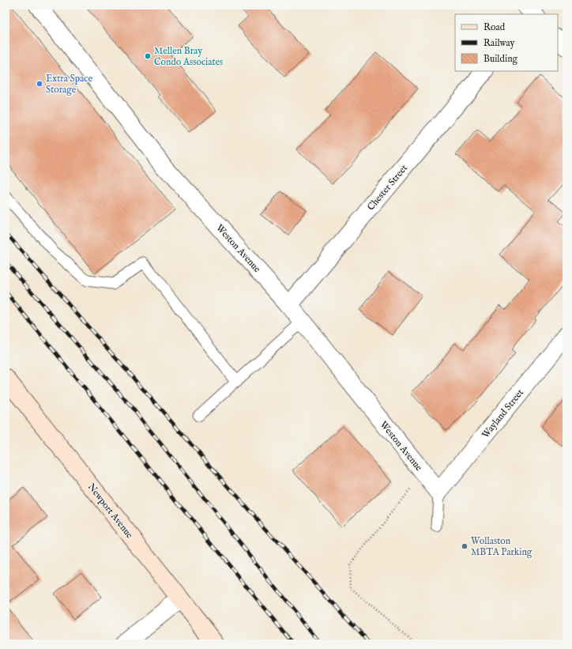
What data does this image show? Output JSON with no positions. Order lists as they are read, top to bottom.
{
  "streets": {
    "main road": ["Newport Avenue"],
    "street": ["Chester Street", "Weston Avenue", "Wayland Street"]
  },
  "crossings": [
    ["Chester Street", "Weston Avenue"],
    ["Weston Avenue", "Wayland Street"]
  ],
  "places": ["Mellen Bray Condo Associates", "Extra Space Storage", "Wollaston MBTA Parking"],
  "legend": ["Road", "Railway", "Building"]
}
